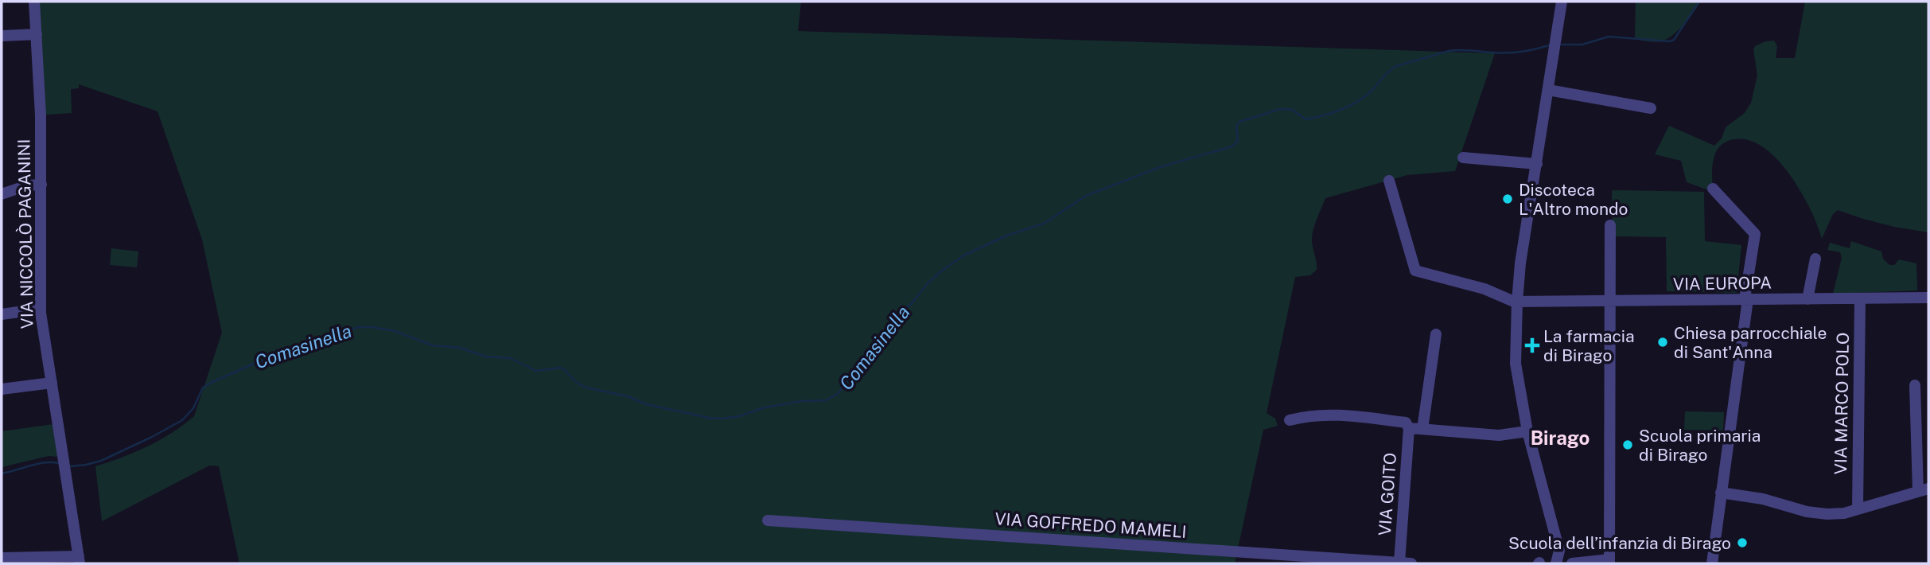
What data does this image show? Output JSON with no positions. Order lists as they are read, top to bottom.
{
  "streets": {
    "street": [
      "VIA NICCOLÒ PAGANINI",
      "VIA EUROPA",
      "VIA MARCO POLO",
      "VIA GOITO",
      "VIA GOFFREDO MAMELI"
    ]
  },
  "crossings": [
    ["VIA EUROPA", "VIA MARCO POLO"],
    ["VIA GOITO", "VIA GOFFREDO MAMELI"]
  ],
  "districts": ["Birago"],
  "water": ["Comasinella"],
  "places": {
    "other": [
      "Discoteca L'Altro mondo",
      "Chiesa parrocchiale di Sant'Anna",
      "Scuola primaria di Birago",
      "Scuola dell’infanzia di Birago"
    ],
    "health": ["La farmacia di Birago"]
  }
}
